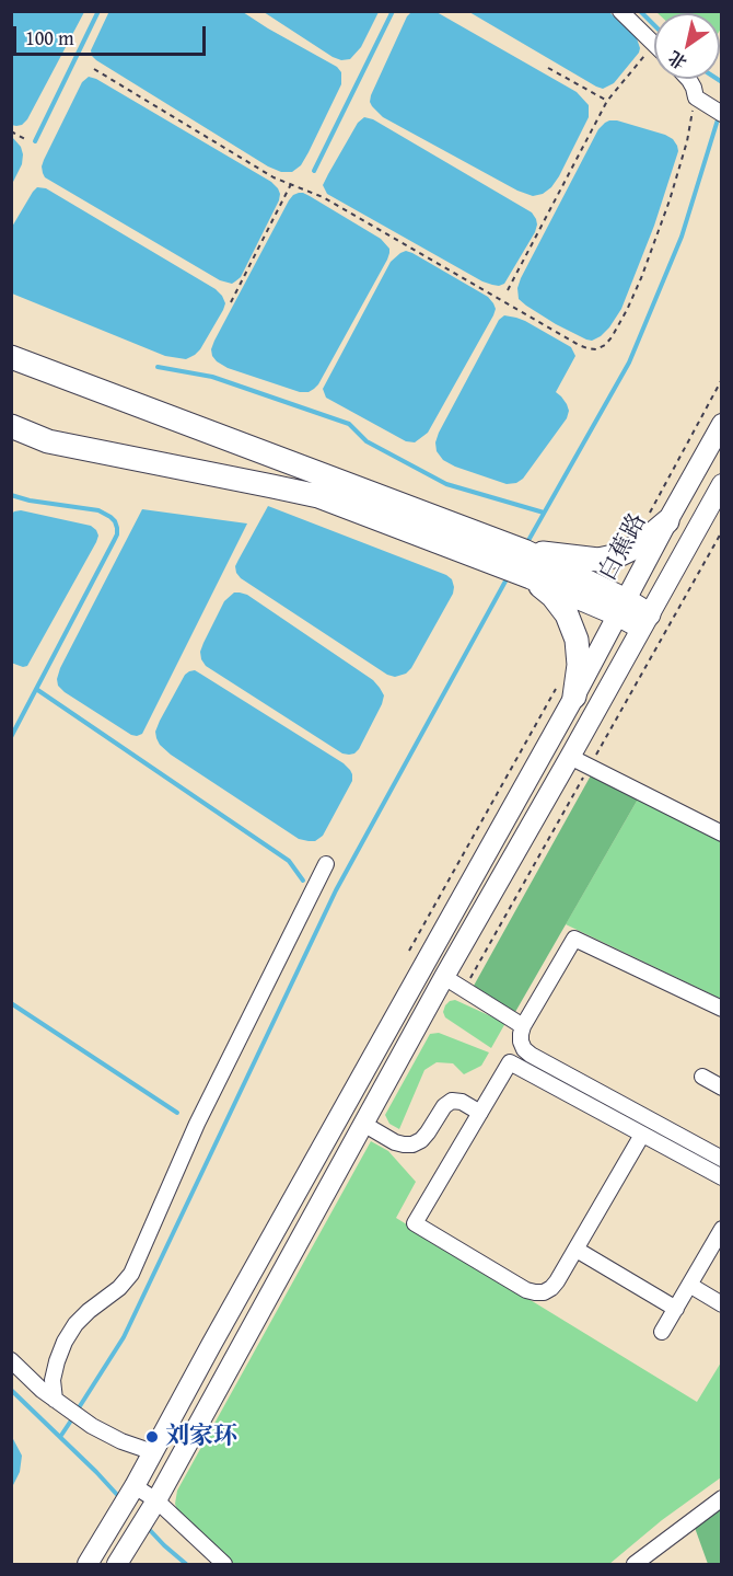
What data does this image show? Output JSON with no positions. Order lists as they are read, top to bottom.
{
  "streets": {
    "main road": ["白蕉路"]
  },
  "places": ["刘家环"],
  "scale_bar": "100 m",
  "north": "bottom left"
}
